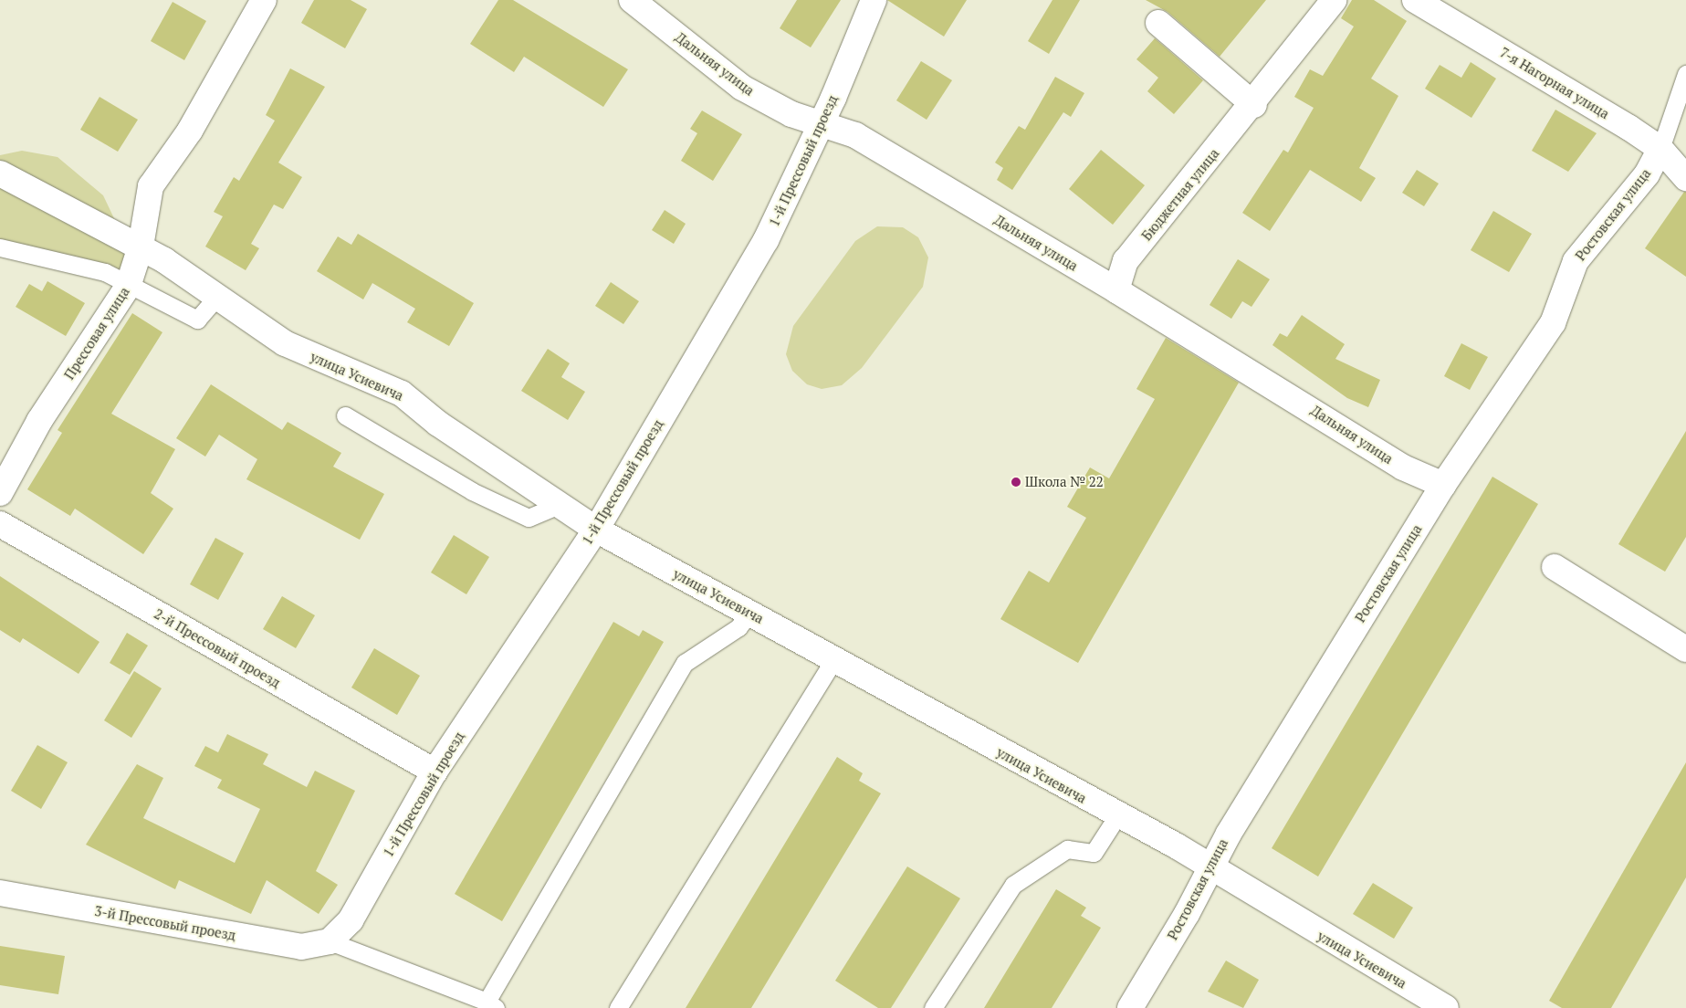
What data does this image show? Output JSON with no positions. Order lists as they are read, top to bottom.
{
  "streets": {
    "street": [
      "Дальняя улица",
      "7-я Нагорная улица",
      "1-й Прессовый проезд",
      "Бюджетная улица",
      "Ростовская улица",
      "Прессовая улица",
      "улица Усиевича",
      "2-й Прессовый проезд",
      "3-й Прессовый проезд"
    ]
  },
  "crossings": [
    ["Дальняя улица", "1-й Прессовый проезд"],
    ["Дальняя улица", "Бюджетная улица"],
    ["Дальняя улица", "Ростовская улица"],
    ["7-я Нагорная улица", "Ростовская улица"],
    ["1-й Прессовый проезд", "улица Усиевича"],
    ["1-й Прессовый проезд", "2-й Прессовый проезд"],
    ["1-й Прессовый проезд", "3-й Прессовый проезд"],
    ["Ростовская улица", "улица Усиевича"],
    ["Прессовая улица", "улица Усиевича"]
  ],
  "places": ["Школа № 22"]
}
